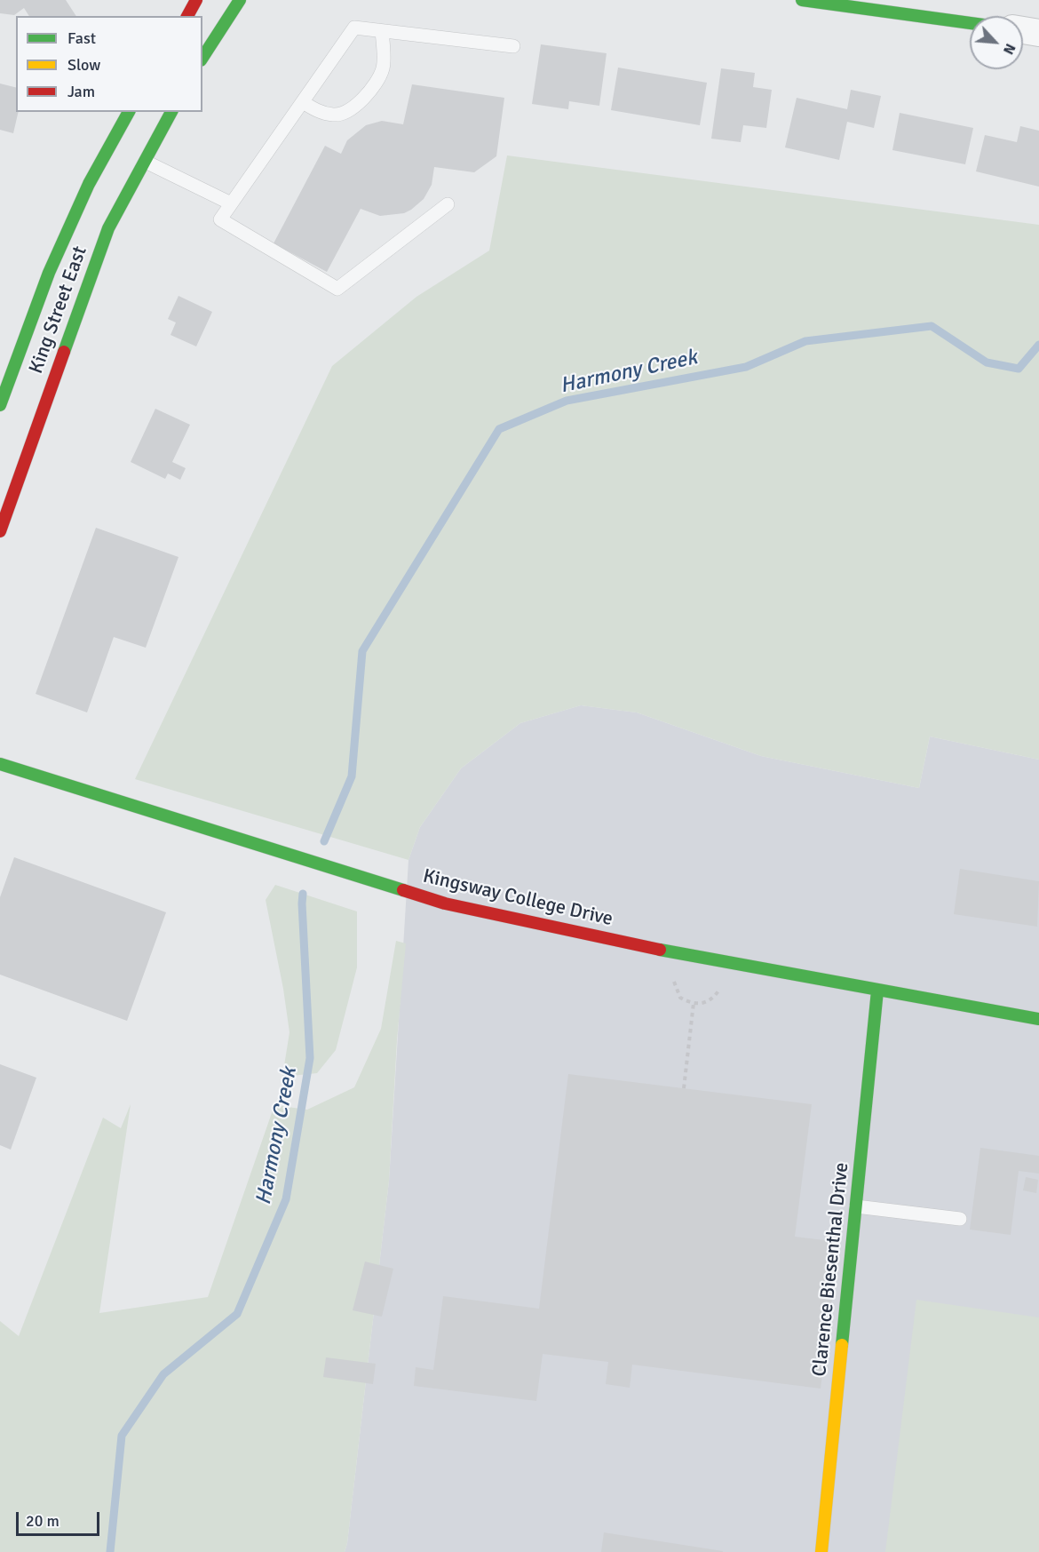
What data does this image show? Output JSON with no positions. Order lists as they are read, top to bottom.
{
  "streets": {
    "street": ["King Street East", "Kingsway College Drive", "Clarence Biesenthal Drive"]
  },
  "crossings": [
    ["Kingsway College Drive", "Clarence Biesenthal Drive"]
  ],
  "water": ["Harmony Creek"],
  "legend": ["Fast", "Slow", "Jam"],
  "scale_bar": "20 m",
  "north": "bottom right"
}
